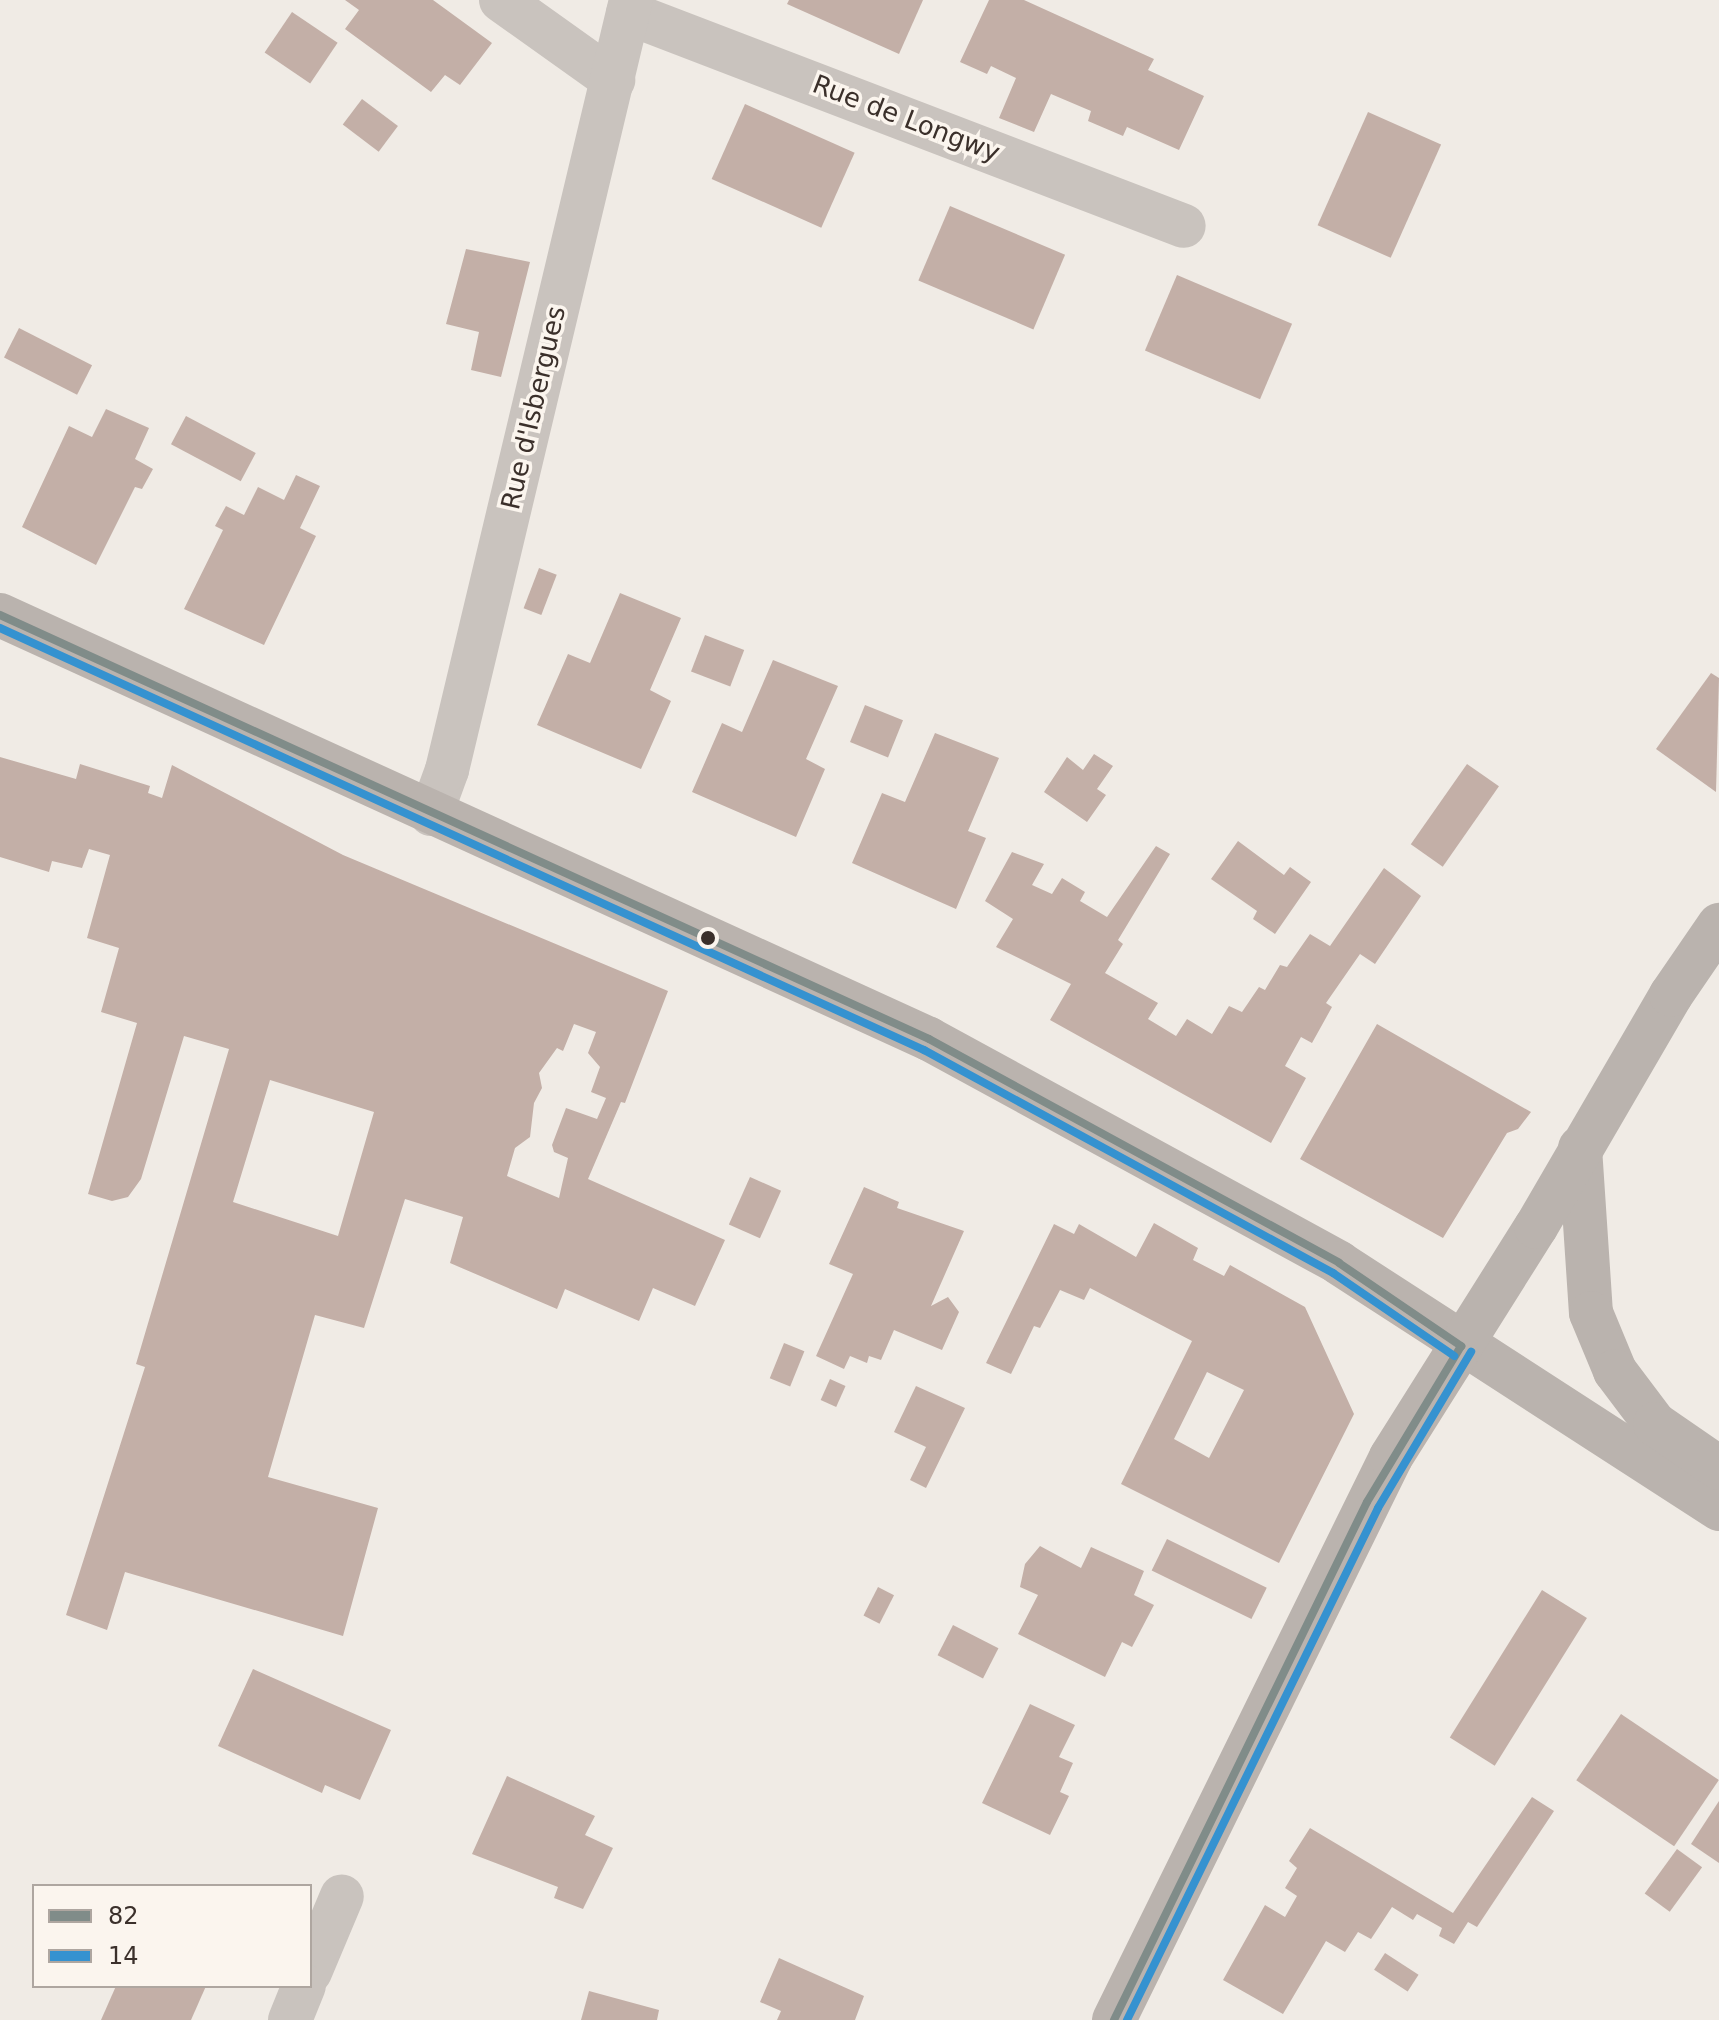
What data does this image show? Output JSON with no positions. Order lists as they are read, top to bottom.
{
  "streets": {
    "street": ["Rue de Longwy", "Rue d'Isbergues"]
  },
  "crossings": [
    ["Rue de Longwy", "Rue d'Isbergues"]
  ],
  "lines": ["transit line 82", "transit line 14"],
  "legend": ["82", "14"]
}
